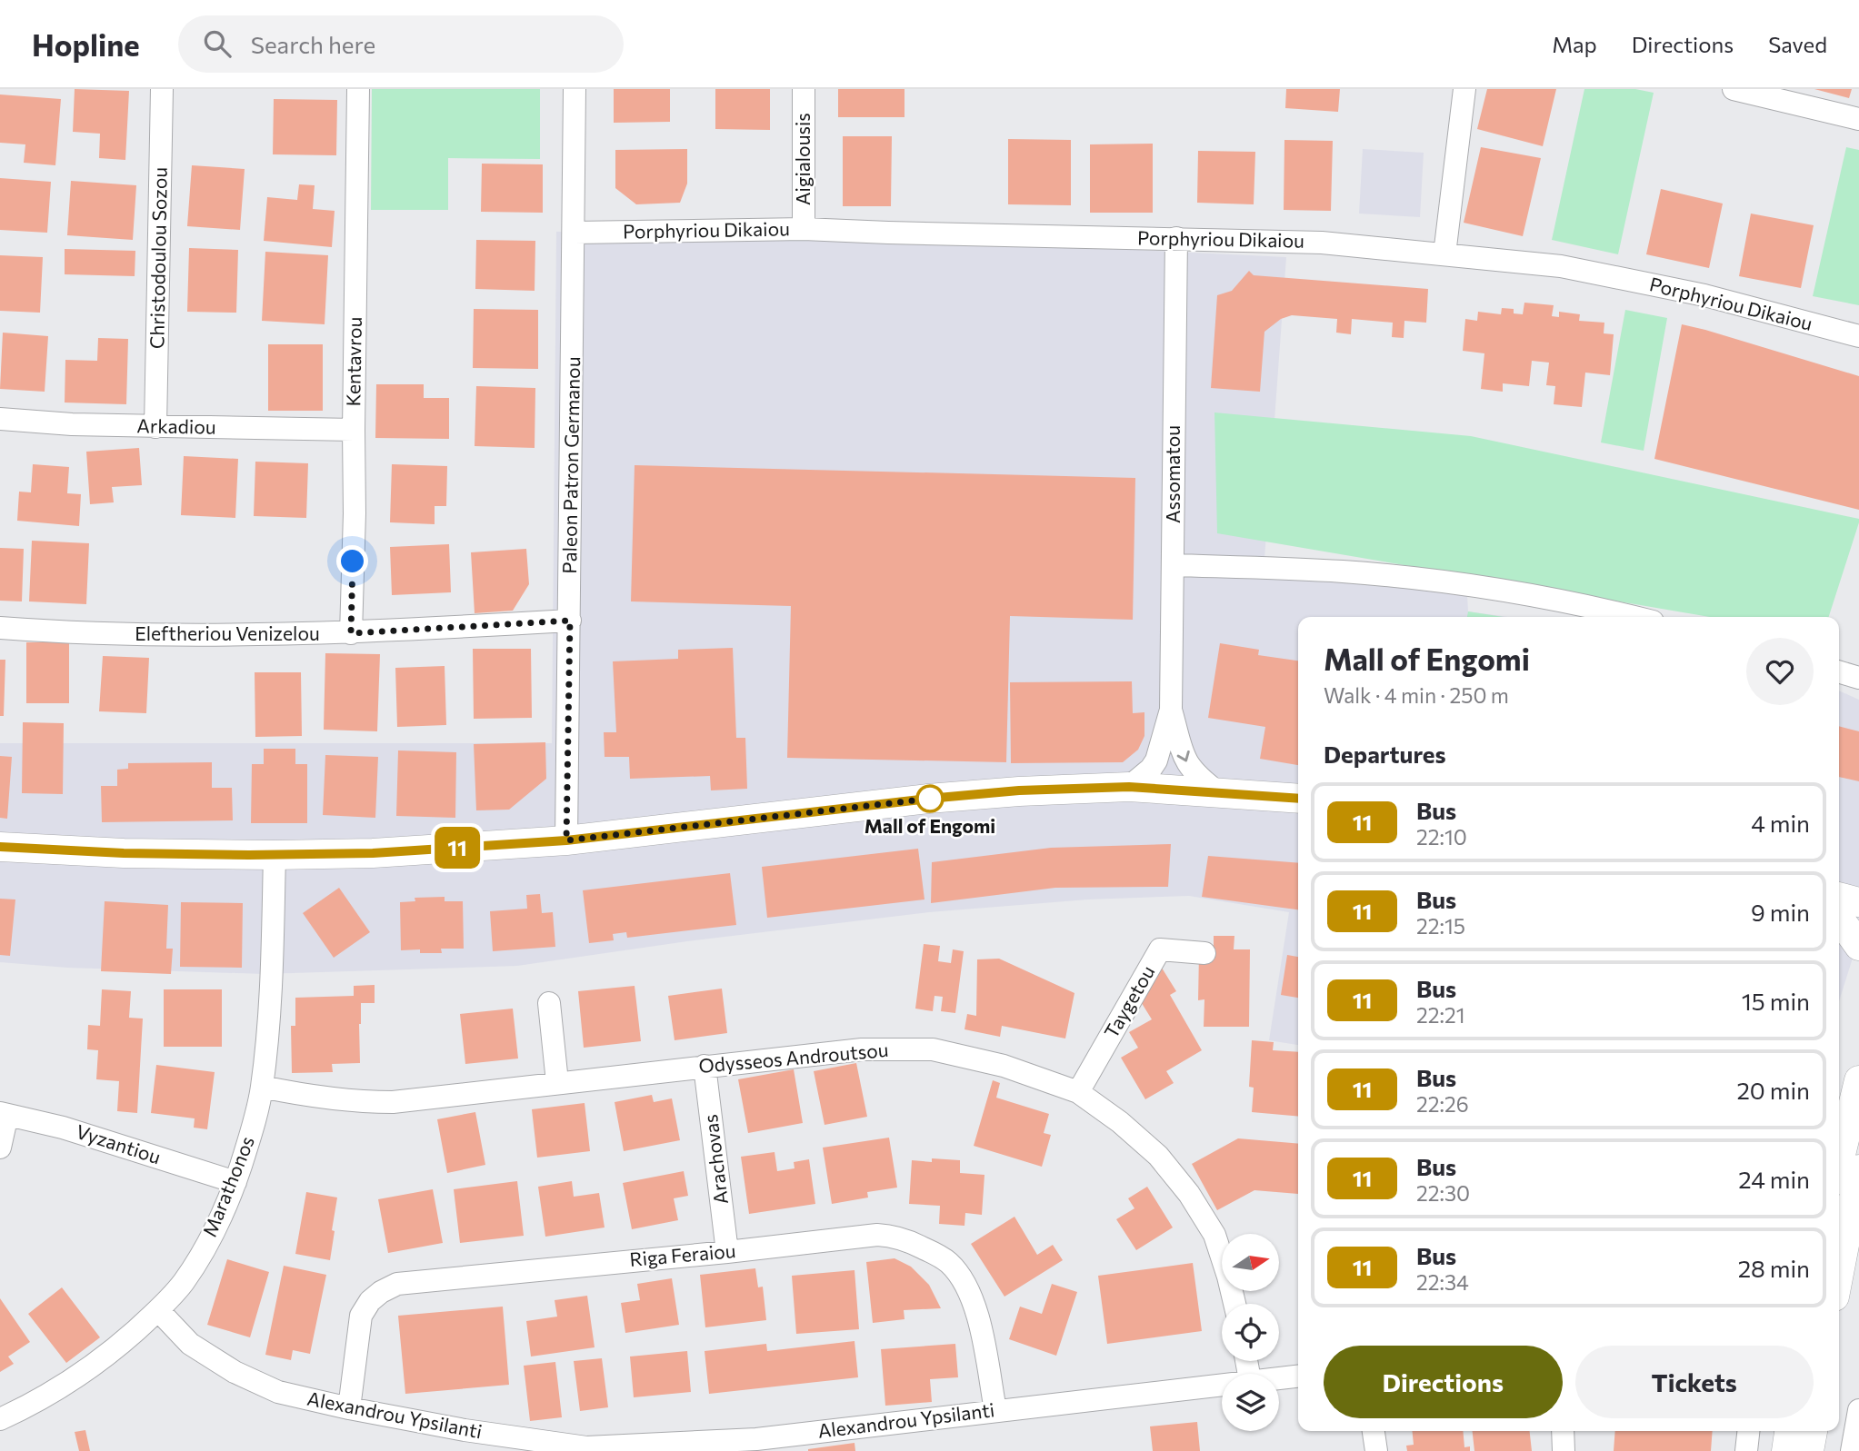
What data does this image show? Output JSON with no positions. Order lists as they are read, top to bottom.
{
  "streets": {
    "street": [
      "Aigialousis",
      "Porphyriou Dikaiou",
      "Christodoulou Sozou",
      "Kentavrou",
      "Arkadiou",
      "Paleon Patron Germanou",
      "Assomatou",
      "Eleftheriou Venizelou",
      "Taygetou",
      "Odysseos Androutsou",
      "Vyzantiou",
      "Arachovas",
      "Marathonos",
      "Riga Feraiou",
      "Alexandrou Ypsilanti"
    ]
  },
  "crossings": [
    ["Aigialousis", "Porphyriou Dikaiou"],
    ["Porphyriou Dikaiou", "Paleon Patron Germanou"],
    ["Porphyriou Dikaiou", "Assomatou"],
    ["Christodoulou Sozou", "Arkadiou"],
    ["Kentavrou", "Arkadiou"],
    ["Kentavrou", "Eleftheriou Venizelou"],
    ["Paleon Patron Germanou", "Eleftheriou Venizelou"],
    ["Taygetou", "Odysseos Androutsou"],
    ["Odysseos Androutsou", "Arachovas"],
    ["Odysseos Androutsou", "Marathonos"],
    ["Vyzantiou", "Marathonos"],
    ["Arachovas", "Riga Feraiou"],
    ["Marathonos", "Alexandrou Ypsilanti"],
    ["Riga Feraiou", "Alexandrou Ypsilanti"]
  ],
  "places": ["Mall of Engomi"],
  "lines": ["bus line 11"],
  "north": "right",
  "page": {
    "header": "Hopline",
    "search": "Search here",
    "nav": ["Map", "Directions", "Saved"],
    "on_map": "11",
    "heading": [
      ["Mall of Engomi", "Walk · 4 min · 250 m"],
      "Departures"
    ],
    "list": [
      {
        "mark": "11",
        "name": "Bus",
        "note": "22:10",
        "value": "4 min"
      },
      {
        "mark": "11",
        "name": "Bus",
        "note": "22:15",
        "value": "9 min"
      },
      {
        "mark": "11",
        "name": "Bus",
        "note": "22:21",
        "value": "15 min"
      },
      {
        "mark": "11",
        "name": "Bus",
        "note": "22:26",
        "value": "20 min"
      },
      {
        "mark": "11",
        "name": "Bus",
        "note": "22:30",
        "value": "24 min"
      },
      {
        "mark": "11",
        "name": "Bus",
        "note": "22:34",
        "value": "28 min"
      }
    ],
    "buttons": ["Directions", "Tickets"]
  }
}
